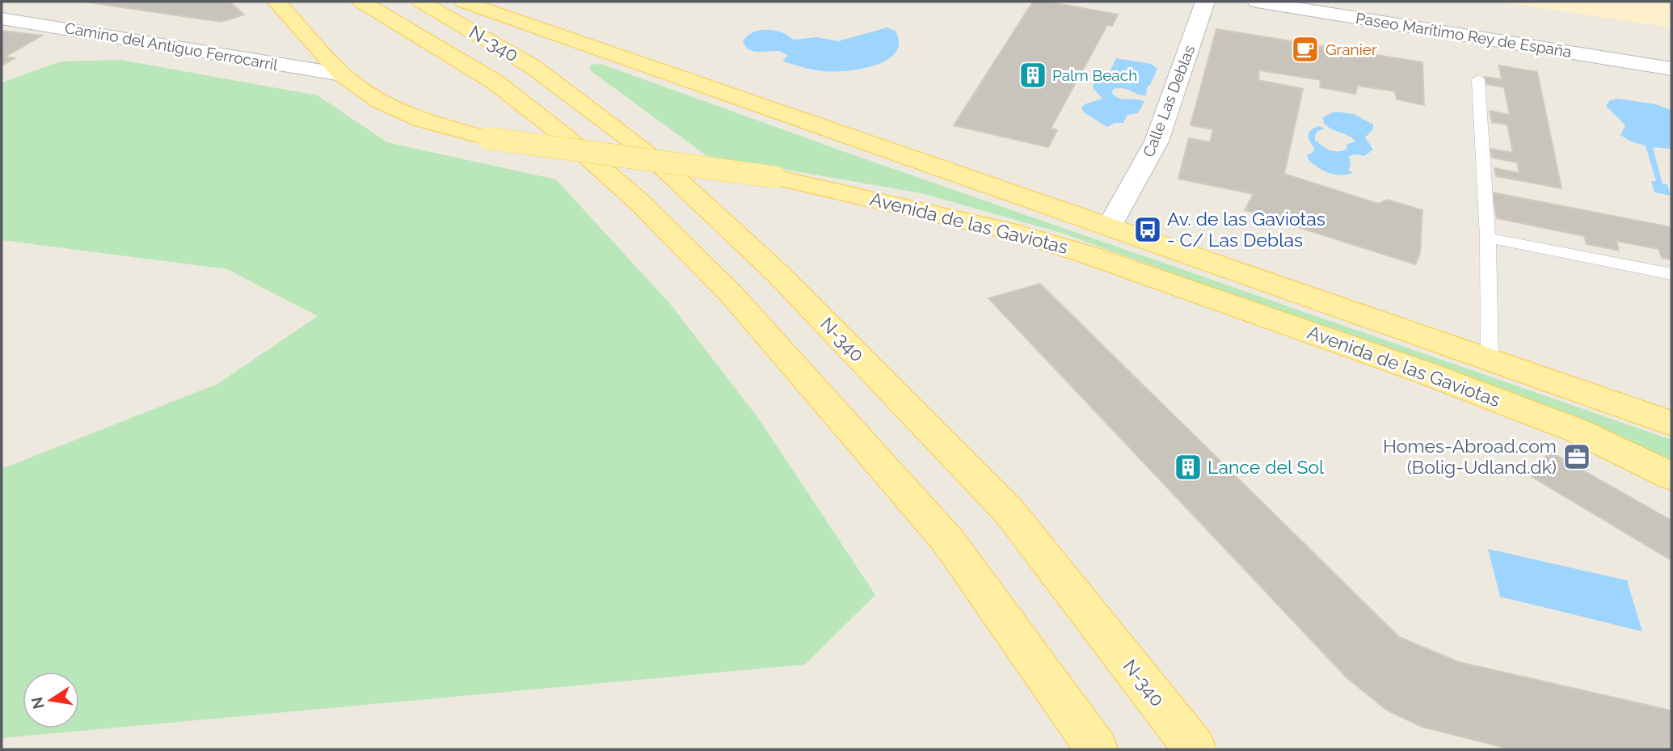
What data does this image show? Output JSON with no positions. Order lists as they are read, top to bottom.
{
  "streets": {
    "main road": ["N-340", "Avenida de las Gaviotas"],
    "street": ["Paseo Marítimo Rey de España", "Camino del Antiguo Ferrocarril", "Calle Las Deblas"]
  },
  "crossings": [
    ["Camino del Antiguo Ferrocarril", "Avenida de las Gaviotas"],
    ["Calle Las Deblas", "Avenida de las Gaviotas"]
  ],
  "places": {
    "cafe": ["Granier"],
    "building": ["Palm Beach", "Lance del Sol"],
    "bus stop": ["Av. de las Gaviotas - C/ Las Deblas"],
    "office": ["Homes-Abroad.com (Bolig-Udland.dk)"]
  },
  "north": "left"
}
